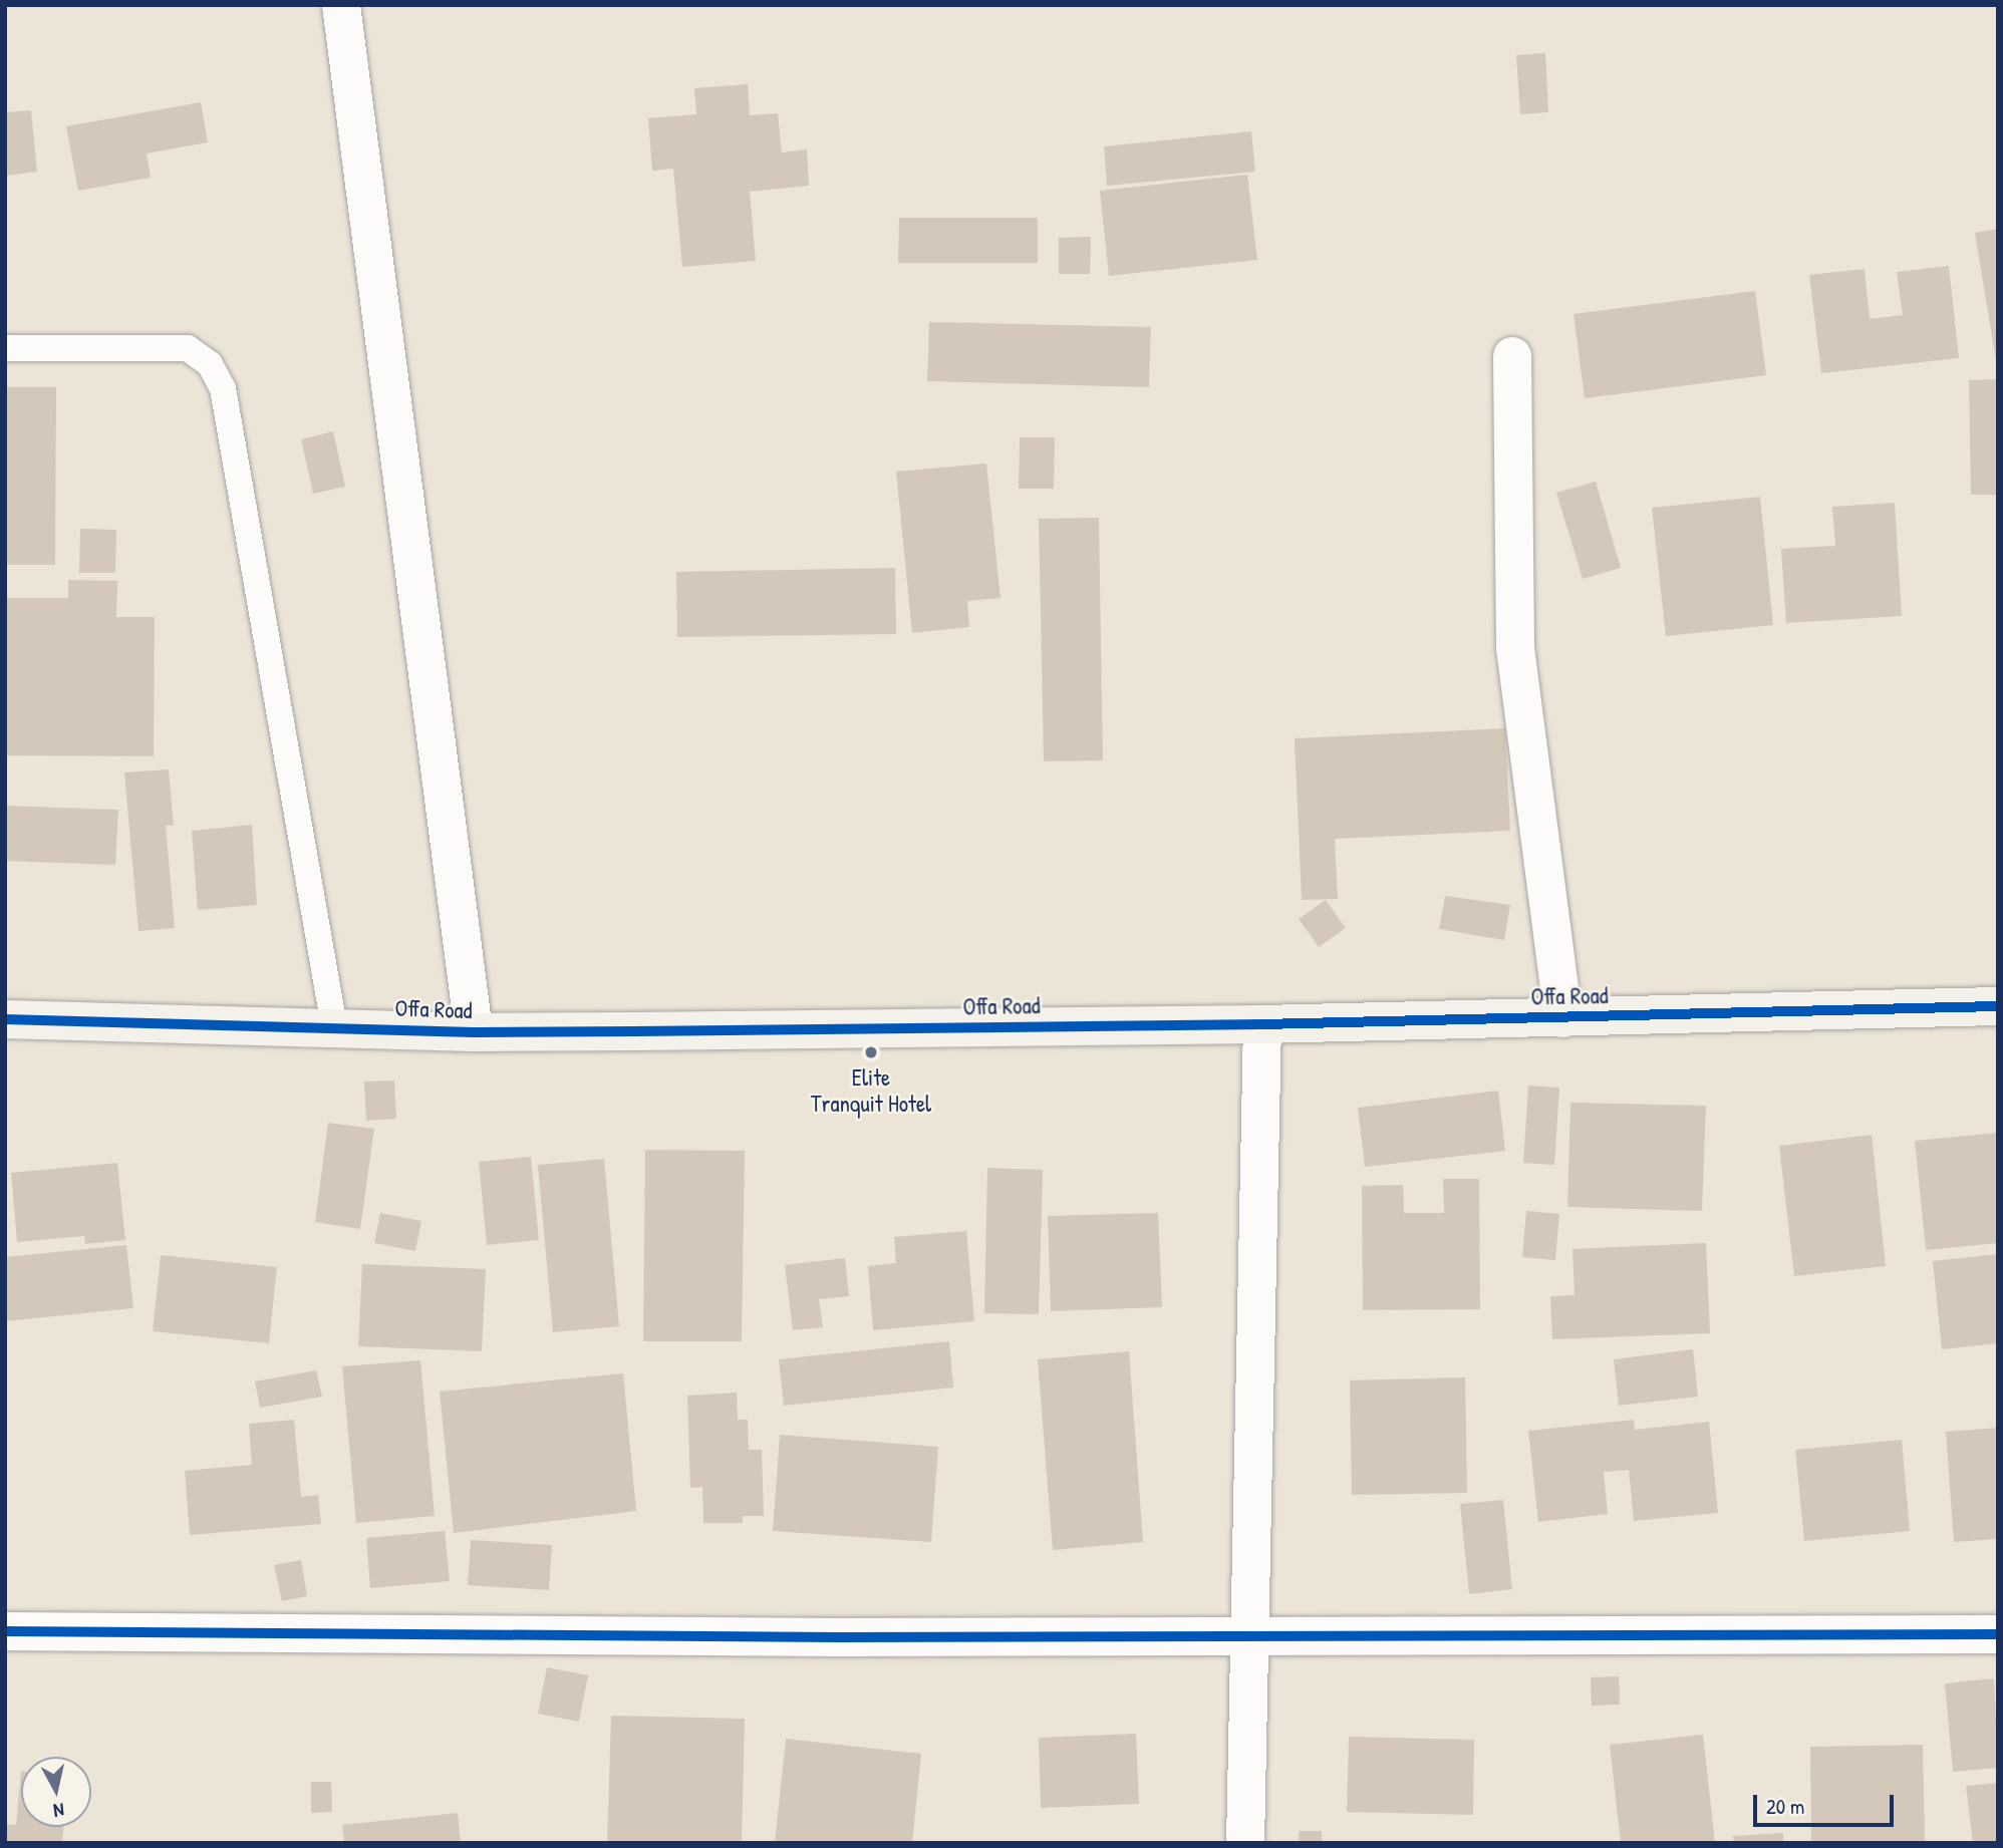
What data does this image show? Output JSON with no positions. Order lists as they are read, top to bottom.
{
  "streets": {
    "street": ["Offa Road"]
  },
  "places": ["Elite Tranquit Hotel"],
  "scale_bar": "20 m",
  "north": "bottom"
}
